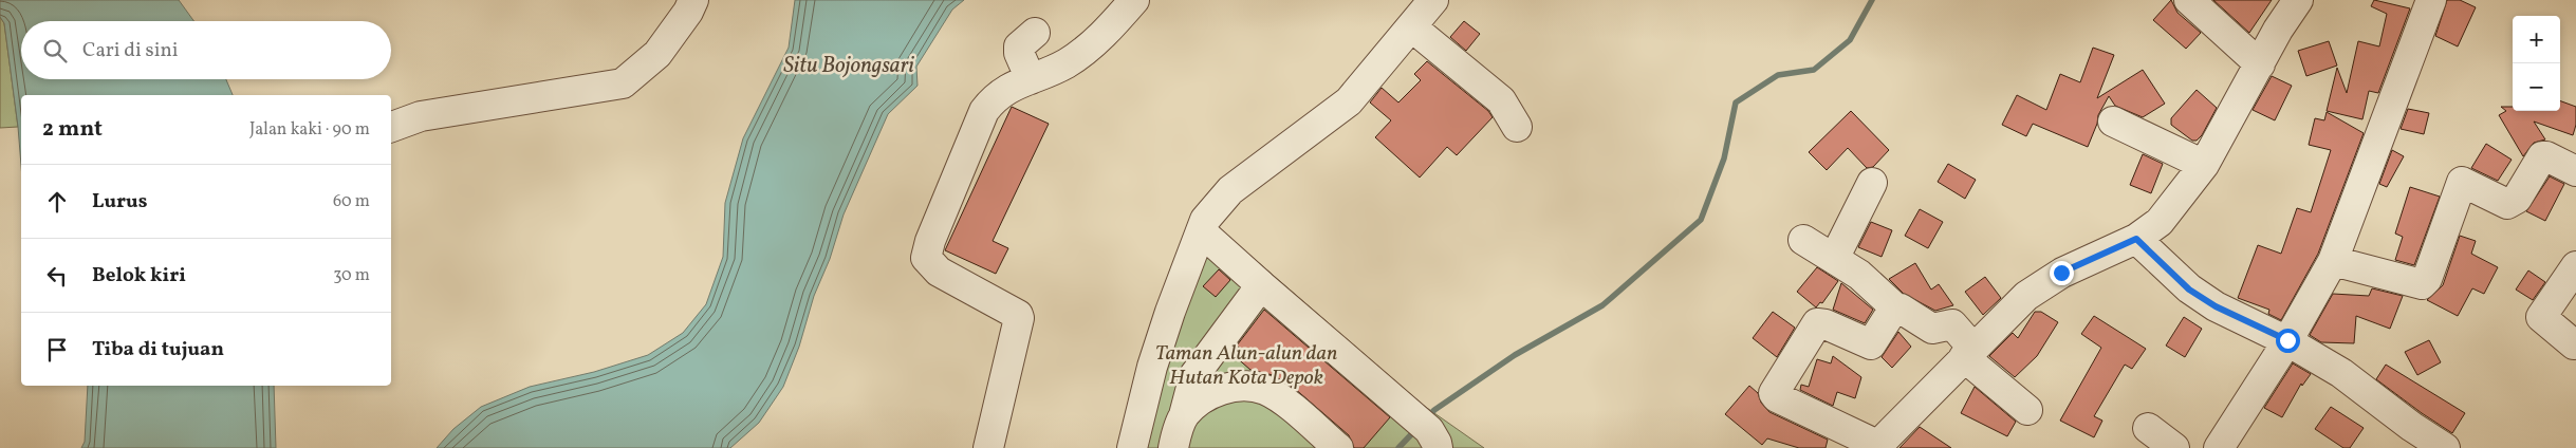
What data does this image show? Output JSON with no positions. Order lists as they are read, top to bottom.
{
  "water": ["Situ Bojongsari"],
  "parks": ["Taman Alun-alun dan Hutan Kota Depok"],
  "page": {
    "map_buttons": ["+", "−"],
    "search": "Cari di sini",
    "heading": ["2 mnt", "Jalan kaki · 90 m"],
    "list": [
      ["Lurus", "60 m"],
      ["Belok kiri", "30 m"],
      "Tiba di tujuan"
    ]
  }
}
